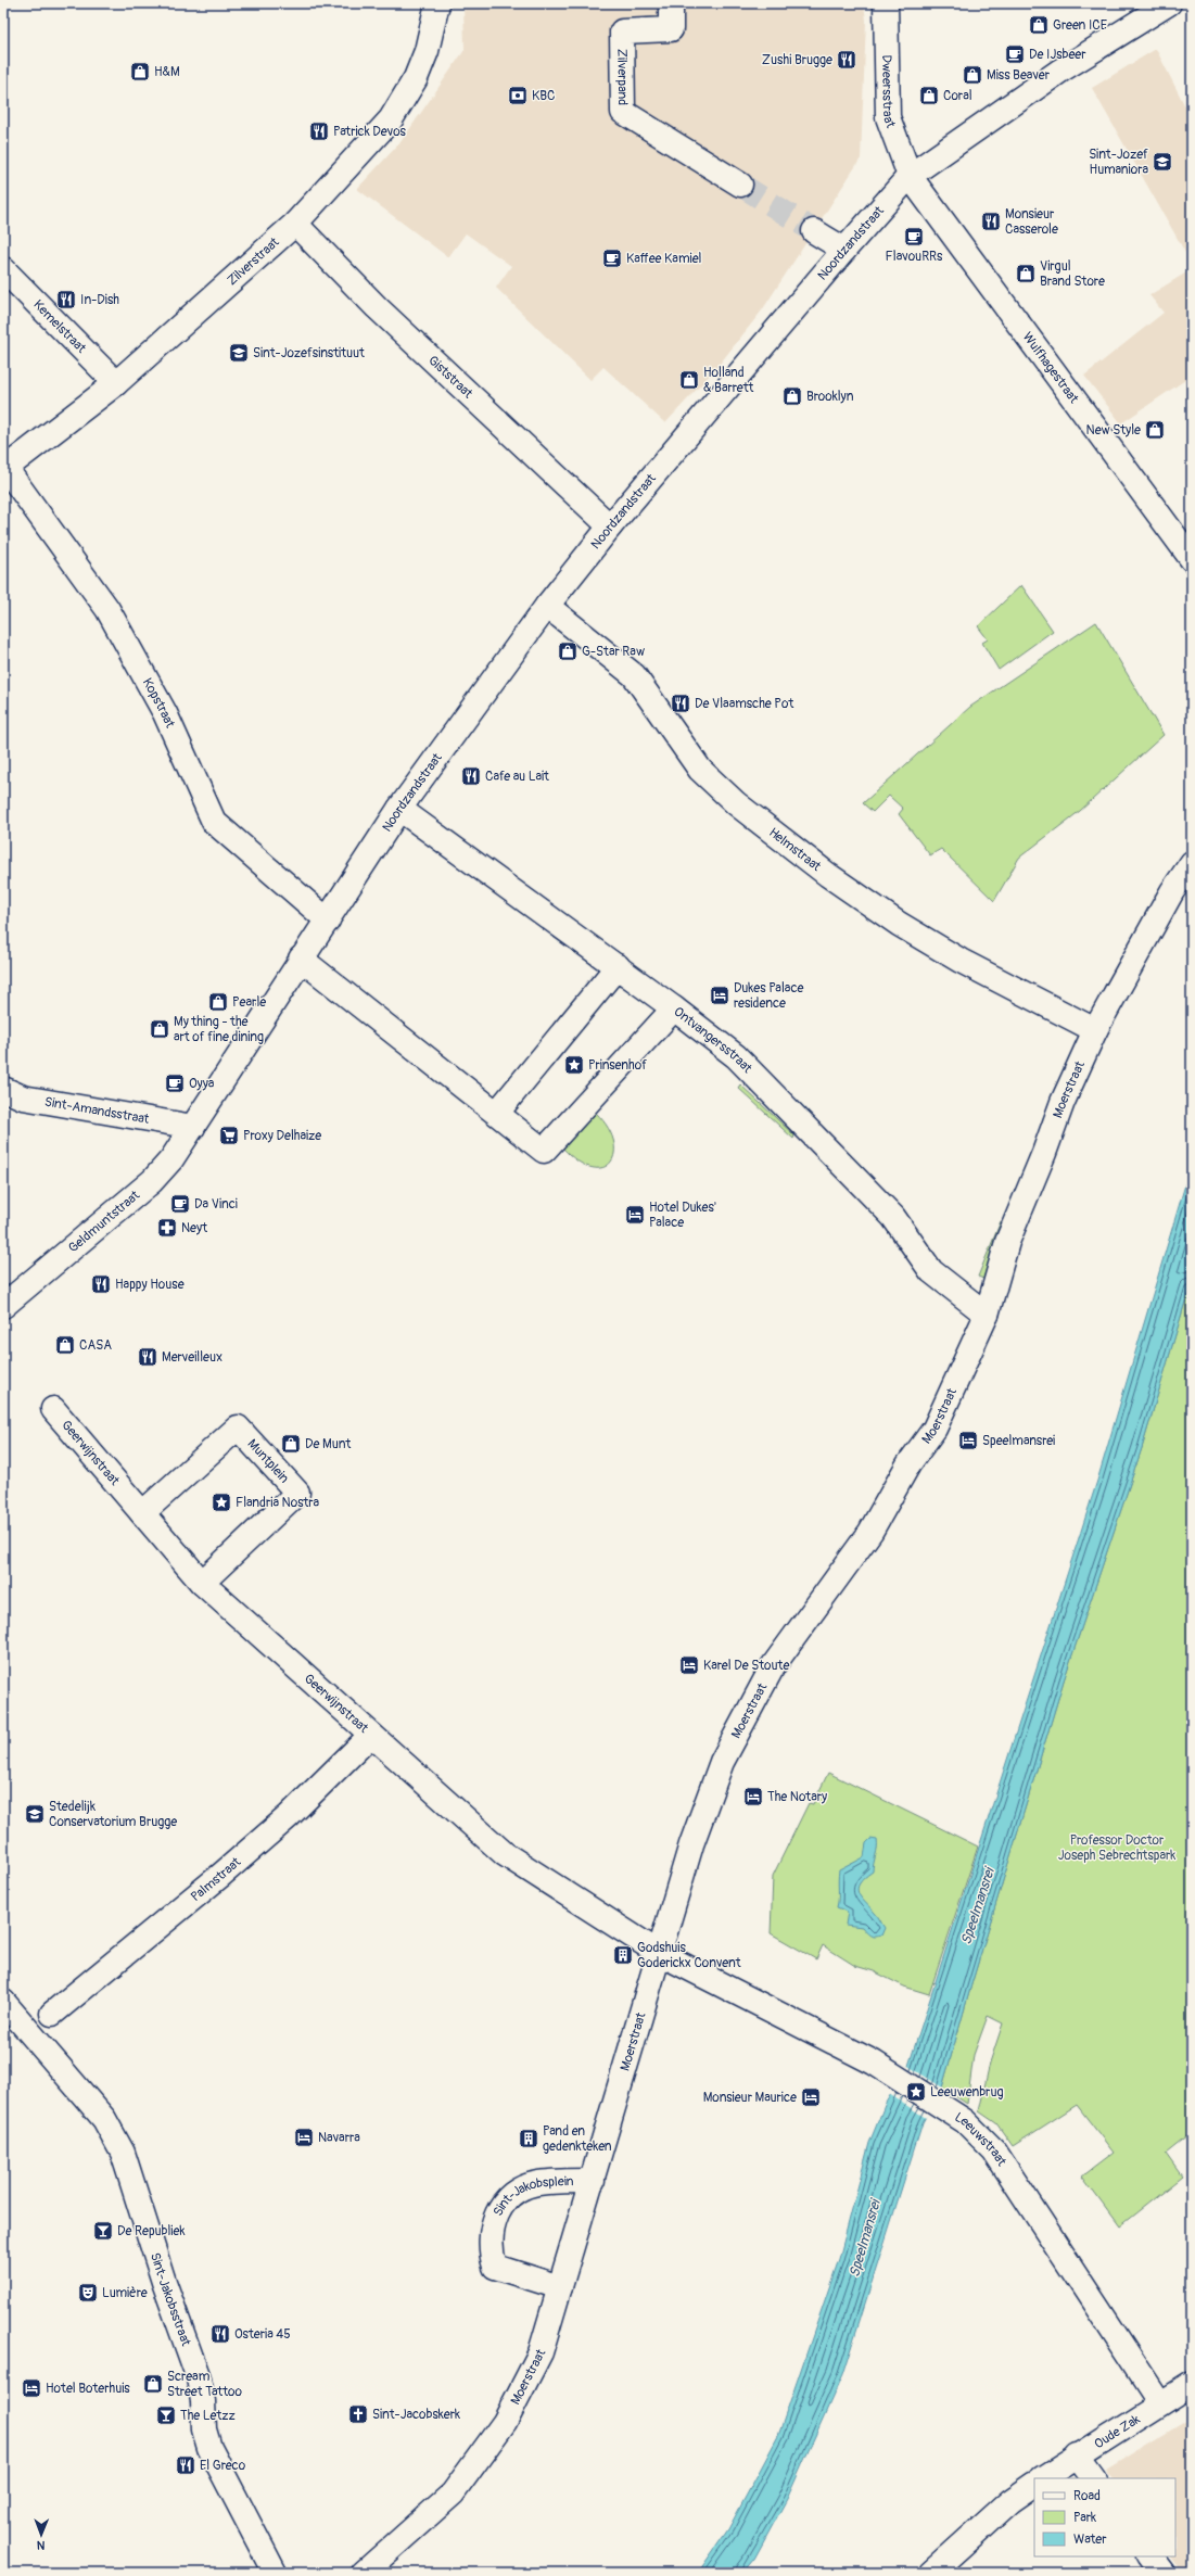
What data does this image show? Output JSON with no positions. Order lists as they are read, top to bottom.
{
  "streets": {
    "street": [
      "Zilverpand",
      "Dweersstraat",
      "Noordzandstraat",
      "Zilverstraat",
      "Kemelstraat",
      "Wulfhagestraat",
      "Giststraat",
      "Kopstraat",
      "Helmstraat",
      "Ontvangersstraat",
      "Moerstraat",
      "Sint-Amandsstraat",
      "Geldmuntstraat",
      "Geerwijnstraat",
      "Muntplein",
      "Palmstraat",
      "Leeuwstraat",
      "Sint-Jakobsplein",
      "Sint-Jakobsstraat",
      "Oude Zak"
    ]
  },
  "crossings": [
    ["Dweersstraat", "Noordzandstraat"],
    ["Dweersstraat", "Wulfhagestraat"],
    ["Noordzandstraat", "Wulfhagestraat"],
    ["Noordzandstraat", "Giststraat"],
    ["Noordzandstraat", "Kopstraat"],
    ["Noordzandstraat", "Helmstraat"],
    ["Noordzandstraat", "Ontvangersstraat"],
    ["Noordzandstraat", "Sint-Amandsstraat"],
    ["Noordzandstraat", "Geldmuntstraat"],
    ["Zilverstraat", "Kemelstraat"],
    ["Zilverstraat", "Giststraat"],
    ["Zilverstraat", "Kopstraat"],
    ["Helmstraat", "Moerstraat"],
    ["Ontvangersstraat", "Moerstraat"],
    ["Moerstraat", "Geerwijnstraat"],
    ["Moerstraat", "Leeuwstraat"],
    ["Moerstraat", "Sint-Jakobsplein"],
    ["Sint-Amandsstraat", "Geldmuntstraat"],
    ["Geerwijnstraat", "Muntplein"],
    ["Geerwijnstraat", "Palmstraat"],
    ["Geerwijnstraat", "Leeuwstraat"],
    ["Leeuwstraat", "Oude Zak"]
  ],
  "water": ["Speelmansrei"],
  "parks": ["Professor Doctor Joseph Sebrechtspark"],
  "places": {
    "shop": [
      "Green ICE",
      "H&M",
      "Miss Beaver",
      "Coral",
      "Virgul Brand Store",
      "Holland & Barrett",
      "Brooklyn",
      "New Style",
      "G-Star Raw",
      "Pearle",
      "My thing - the art of fine dining",
      "CASA",
      "De Munt",
      "Scream Street Tattoo"
    ],
    "cafe": [
      "De IJsbeer",
      "FlavouRRs",
      "Kaffee Kamiel",
      "Oyya",
      "Da Vinci"
    ],
    "restaurant": [
      "Zushi Brugge",
      "Patrick Devos",
      "Monsieur Casserole",
      "In-Dish",
      "De Vlaamsche Pot",
      "Cafe au Lait",
      "Happy House",
      "Merveilleux",
      "Osteria 45",
      "El Greco"
    ],
    "bank": ["KBC"],
    "school or university": ["Sint-Jozef Humaniora", "Sint-Jozefsinstituut", "Stedelijk Conservatorium Brugge"],
    "hotel": [
      "Dukes Palace residence",
      "Hotel Dukes' Palace",
      "Speelmansrei",
      "Karel De Stoute",
      "The Notary",
      "Monsieur Maurice",
      "Navarra",
      "Hotel Boterhuis"
    ],
    "place": ["Prinsenhof", "Flandria Nostra", "Leeuwenbrug"],
    "supermarket": ["Proxy Delhaize"],
    "pharmacy": ["Neyt"],
    "building": ["Godshuis Goderickx Convent", "Pand en gedenkteken"],
    "bar": ["De Republiek", "The Letzz"],
    "theatre": ["Lumière"],
    "church": ["Sint-Jacobskerk"]
  },
  "legend": ["Road", "Park", "Water"],
  "north": "bottom"
}
